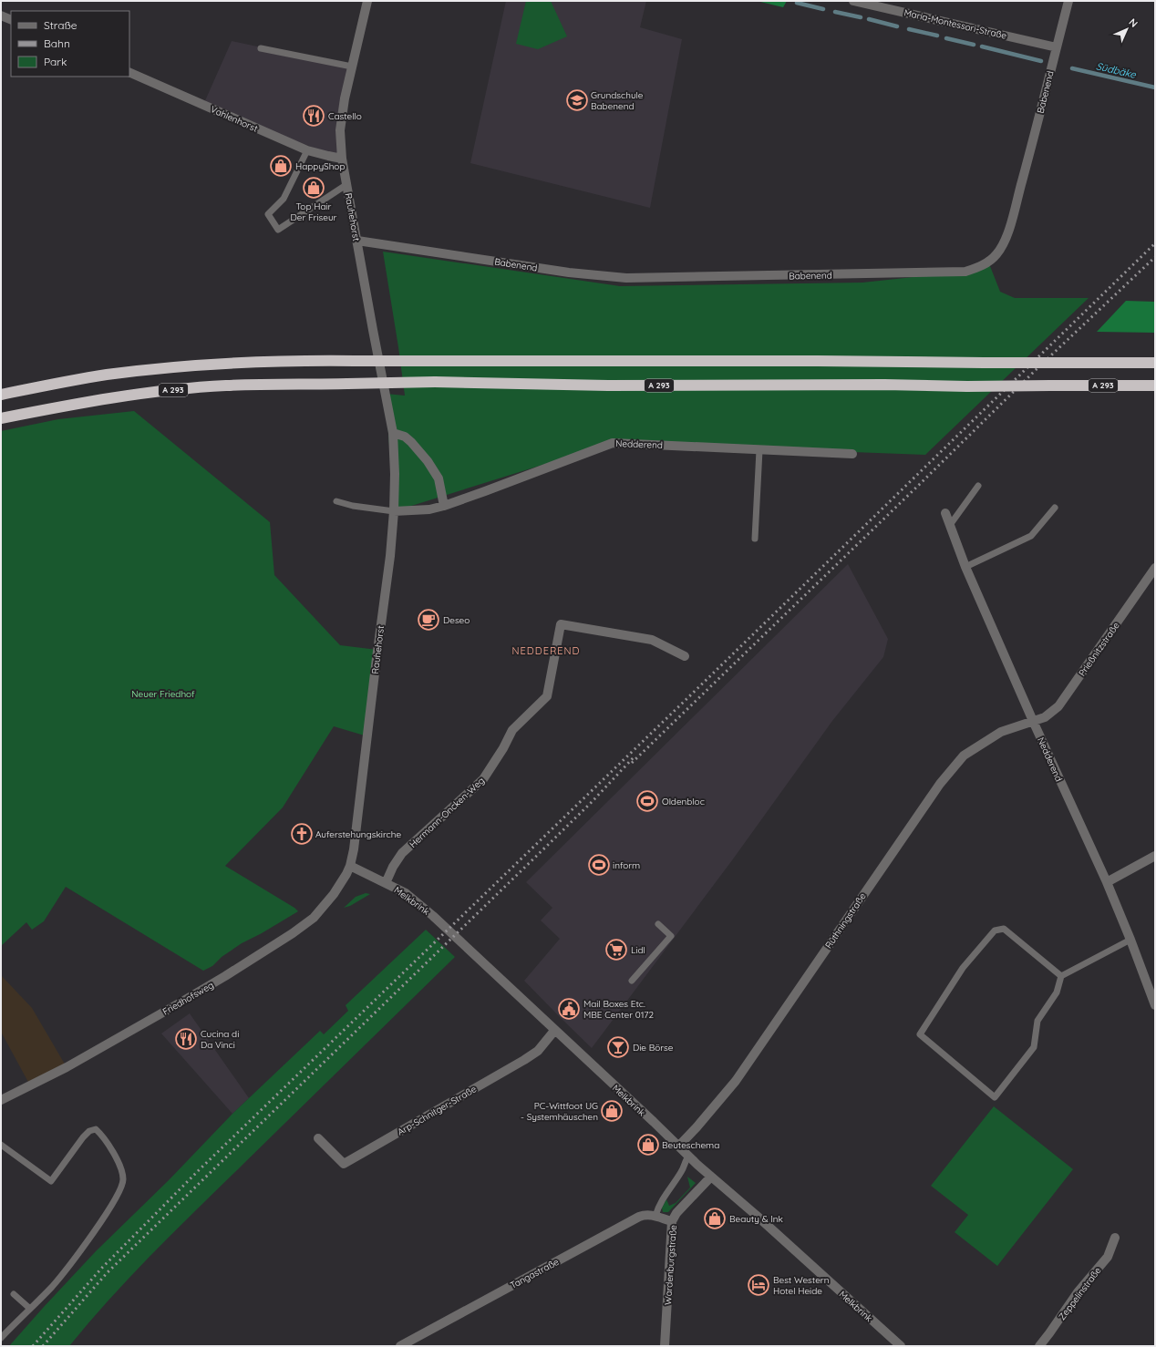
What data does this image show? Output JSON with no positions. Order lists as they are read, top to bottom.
{
  "streets": {
    "highway": ["A 293"],
    "street": [
      "Maria-Montessori-Straße",
      "Babenend",
      "Vahlenhorst",
      "Rauhehorst",
      "Nedderend",
      "Prießnitzstraße",
      "Hermann-Oncken-Weg",
      "Melkbrink",
      "Rüthningstraße",
      "Friedhofsweg",
      "Arp-Schnitger-Straße",
      "Wardenburgstraße",
      "Tangastraße",
      "Zeppelinstraße"
    ]
  },
  "crossings": [
    ["Maria-Montessori-Straße", "Babenend"],
    ["Babenend", "Rauhehorst"],
    ["Vahlenhorst", "Rauhehorst"],
    ["Rauhehorst", "Nedderend"],
    ["Rauhehorst", "Melkbrink"],
    ["Rauhehorst", "Friedhofsweg"],
    ["Nedderend", "Prießnitzstraße"],
    ["Nedderend", "Rüthningstraße"],
    ["Prießnitzstraße", "Rüthningstraße"],
    ["Hermann-Oncken-Weg", "Melkbrink"],
    ["Melkbrink", "Rüthningstraße"],
    ["Melkbrink", "Friedhofsweg"],
    ["Melkbrink", "Arp-Schnitger-Straße"],
    ["Melkbrink", "Wardenburgstraße"],
    ["Wardenburgstraße", "Tangastraße"]
  ],
  "districts": ["NEDDEREND"],
  "water": ["Südbäke"],
  "parks": ["Neuer Friedhof"],
  "places": {
    "school or university": ["Grundschule Babenend"],
    "restaurant": ["Castello", "Cucina di Da Vinci"],
    "shop": [
      "HappyShop",
      "Top Hair Der Friseur",
      "PC-Wittfoot UG - Systemhäuschen",
      "Beuteschema",
      "Beauty & Ink"
    ],
    "cafe": ["Deseo"],
    "sports": ["Oldenbloc", "inform"],
    "church": ["Auferstehungskirche"],
    "supermarket": ["Lidl"],
    "public building": ["Mail Boxes Etc. MBE Center 0172"],
    "bar": ["Die Börse"],
    "hotel": ["Best Western Hotel Heide"]
  },
  "legend": ["Straße", "Bahn", "Park"],
  "north": "top right"
}
